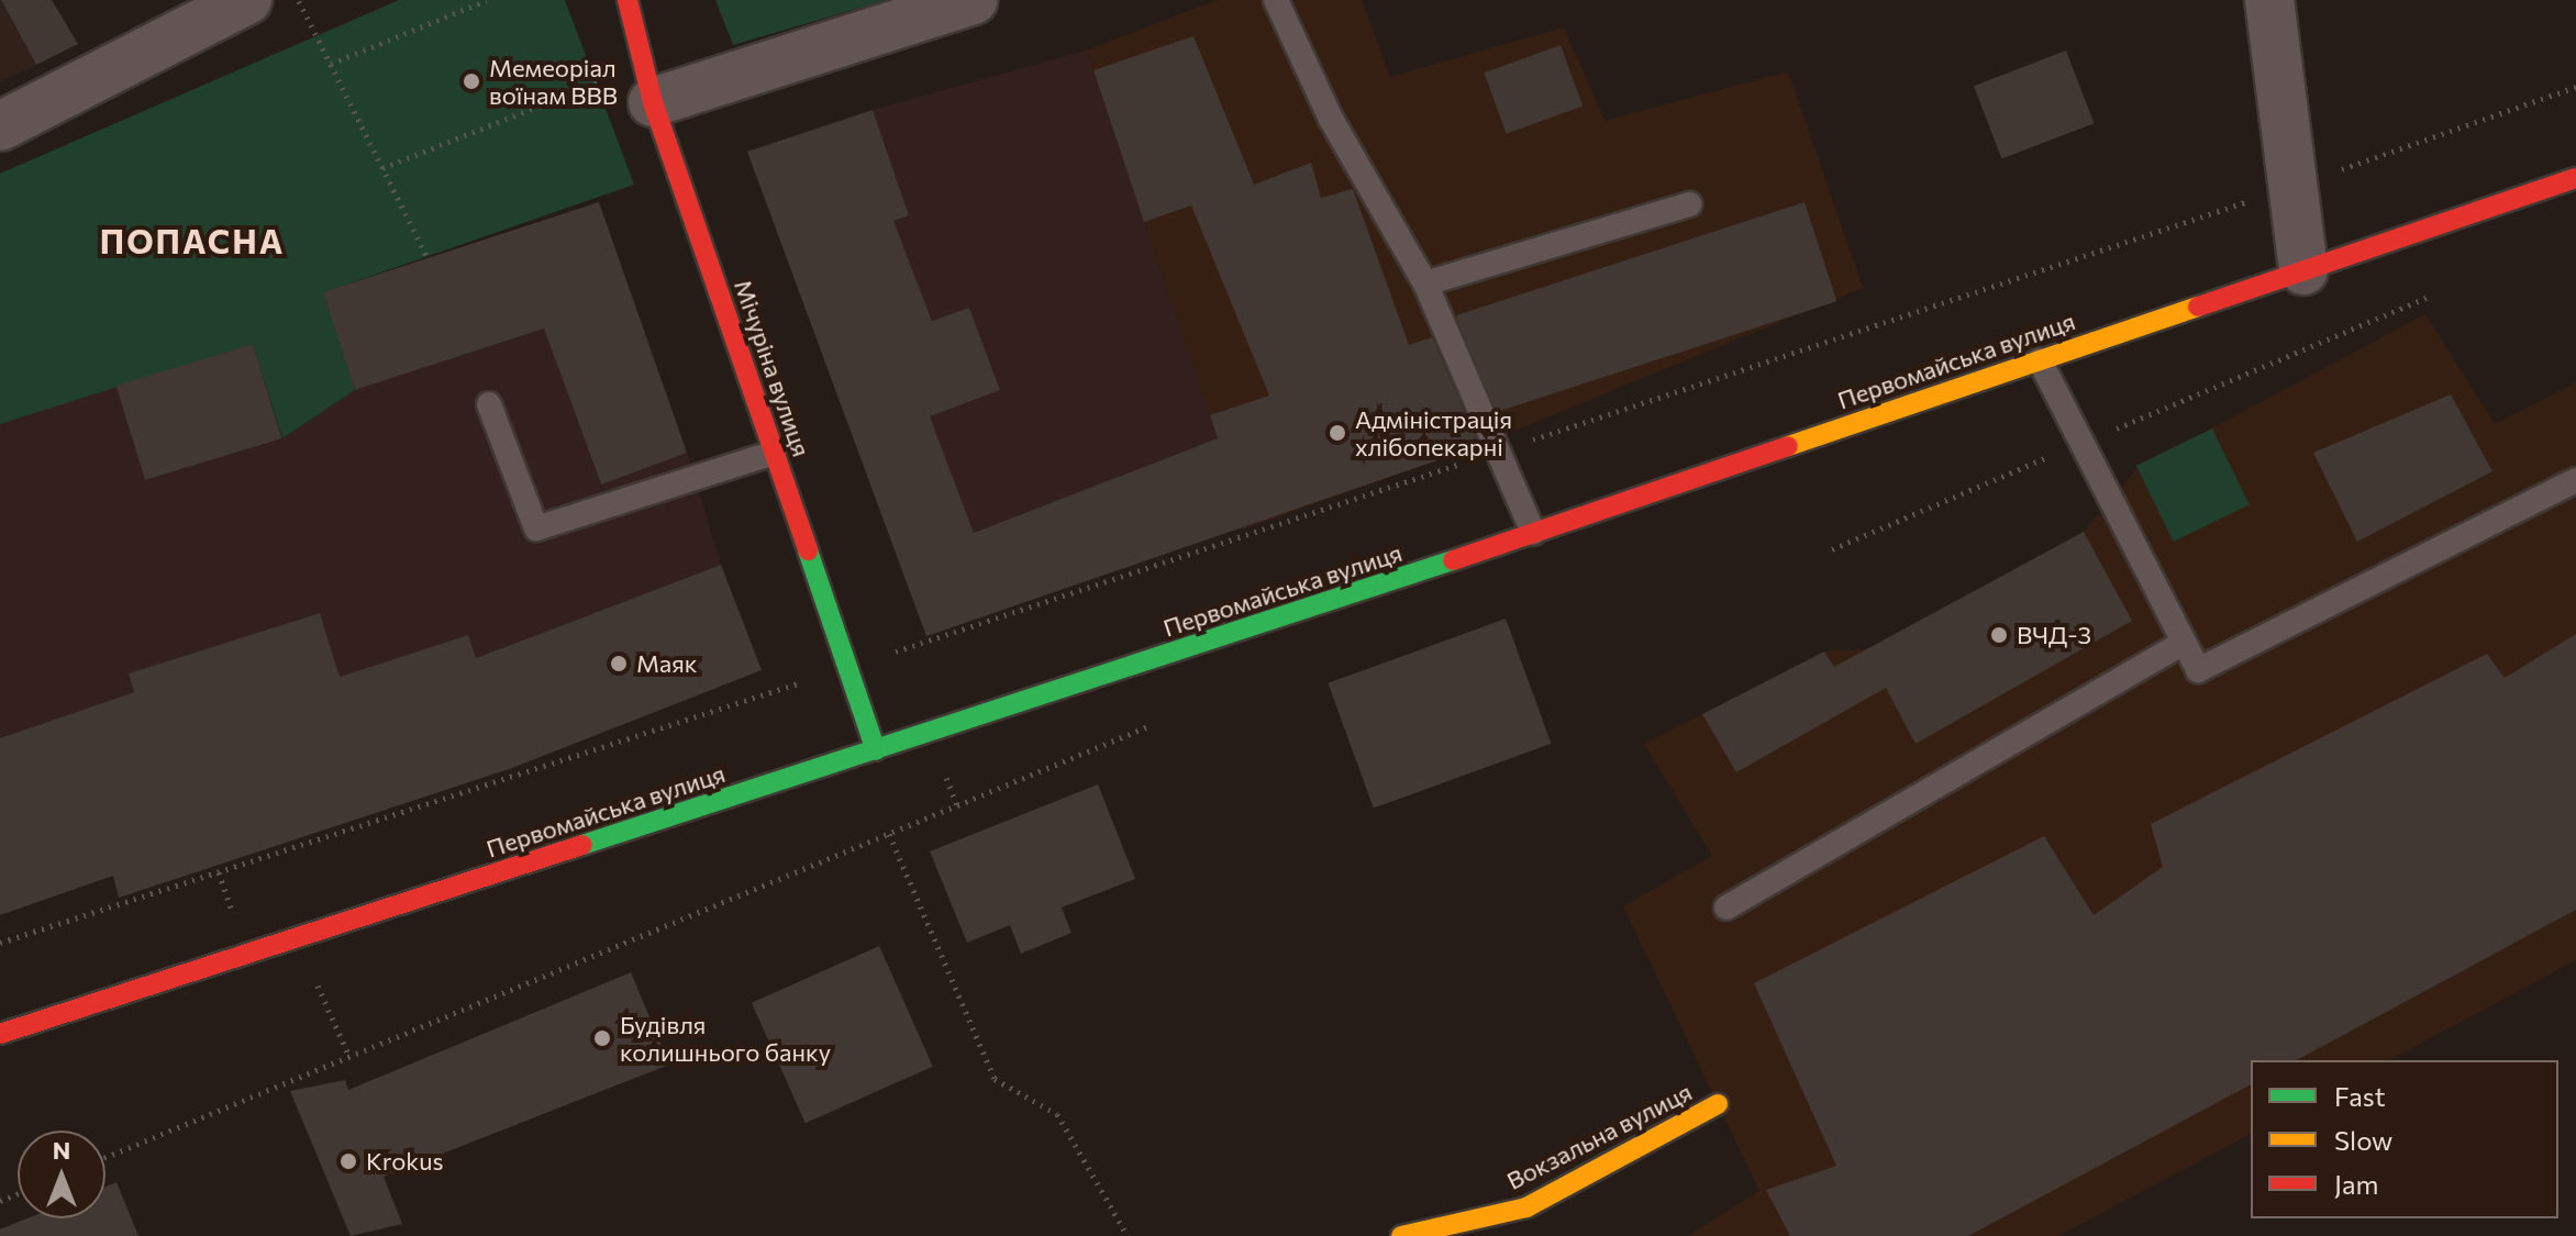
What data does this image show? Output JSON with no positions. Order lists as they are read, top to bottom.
{
  "streets": {
    "street": ["Первомайська вулиця", "Мічуріна вулиця", "Вокзальна вулиця"]
  },
  "crossings": [
    ["Первомайська вулиця", "Мічуріна вулиця"]
  ],
  "districts": ["ПОПАСНА"],
  "places": [
    "Мемеоріал воїнам ВВВ",
    "Адміністрація хлібопекарні",
    "ВЧД-3",
    "Маяк",
    "Будівля колишнього банку",
    "Krokus"
  ],
  "legend": ["Fast", "Slow", "Jam"],
  "north": "top"
}
